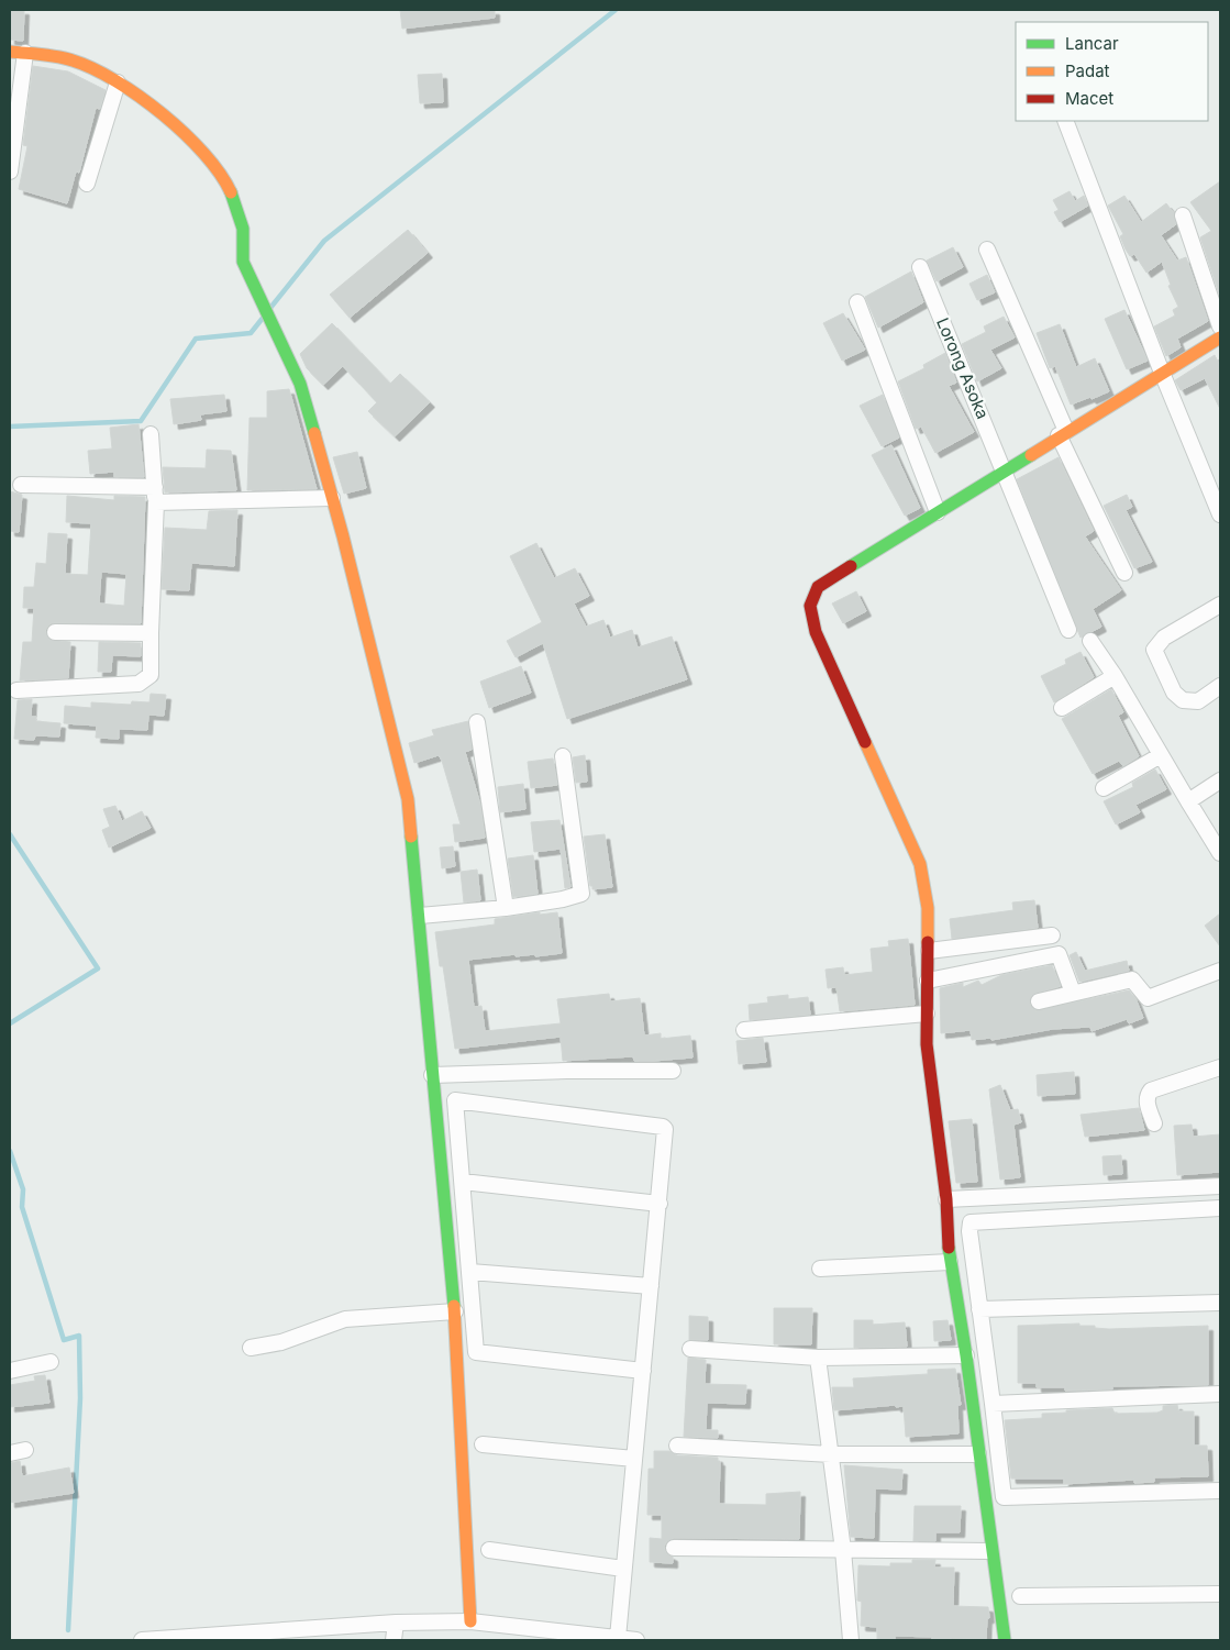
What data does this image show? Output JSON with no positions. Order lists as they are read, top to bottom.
{
  "streets": {
    "street": ["Lorong Asoka"]
  },
  "legend": ["Lancar", "Padat", "Macet"]
}
